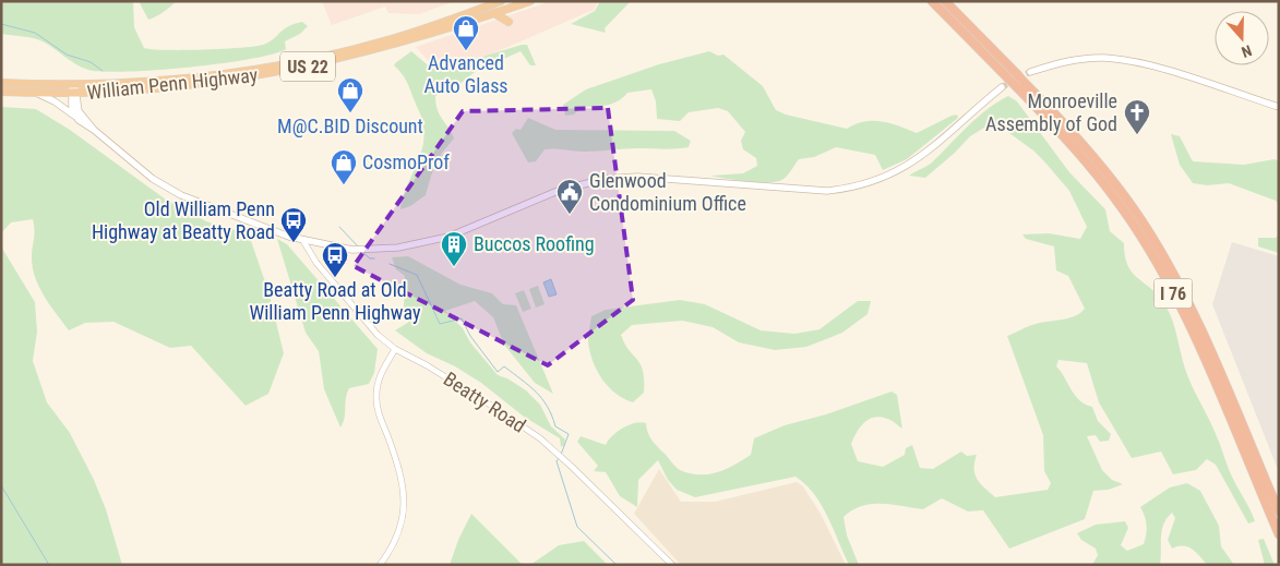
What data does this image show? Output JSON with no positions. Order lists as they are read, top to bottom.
{
  "streets": {
    "highway": ["US 22", "William Penn Highway", "I 76"],
    "street": ["Beatty Road"]
  },
  "places": {
    "shop": ["Advanced Auto Glass", "M@C.BID Discount", "CosmoProf"],
    "church": ["Monroeville Assembly of God"],
    "public building": ["Glenwood Condominium Office"],
    "bus stop": ["Old William Penn Highway at Beatty Road", "Beatty Road at Old William Penn Highway"],
    "building": ["Buccos Roofing"]
  },
  "north": "bottom"
}
